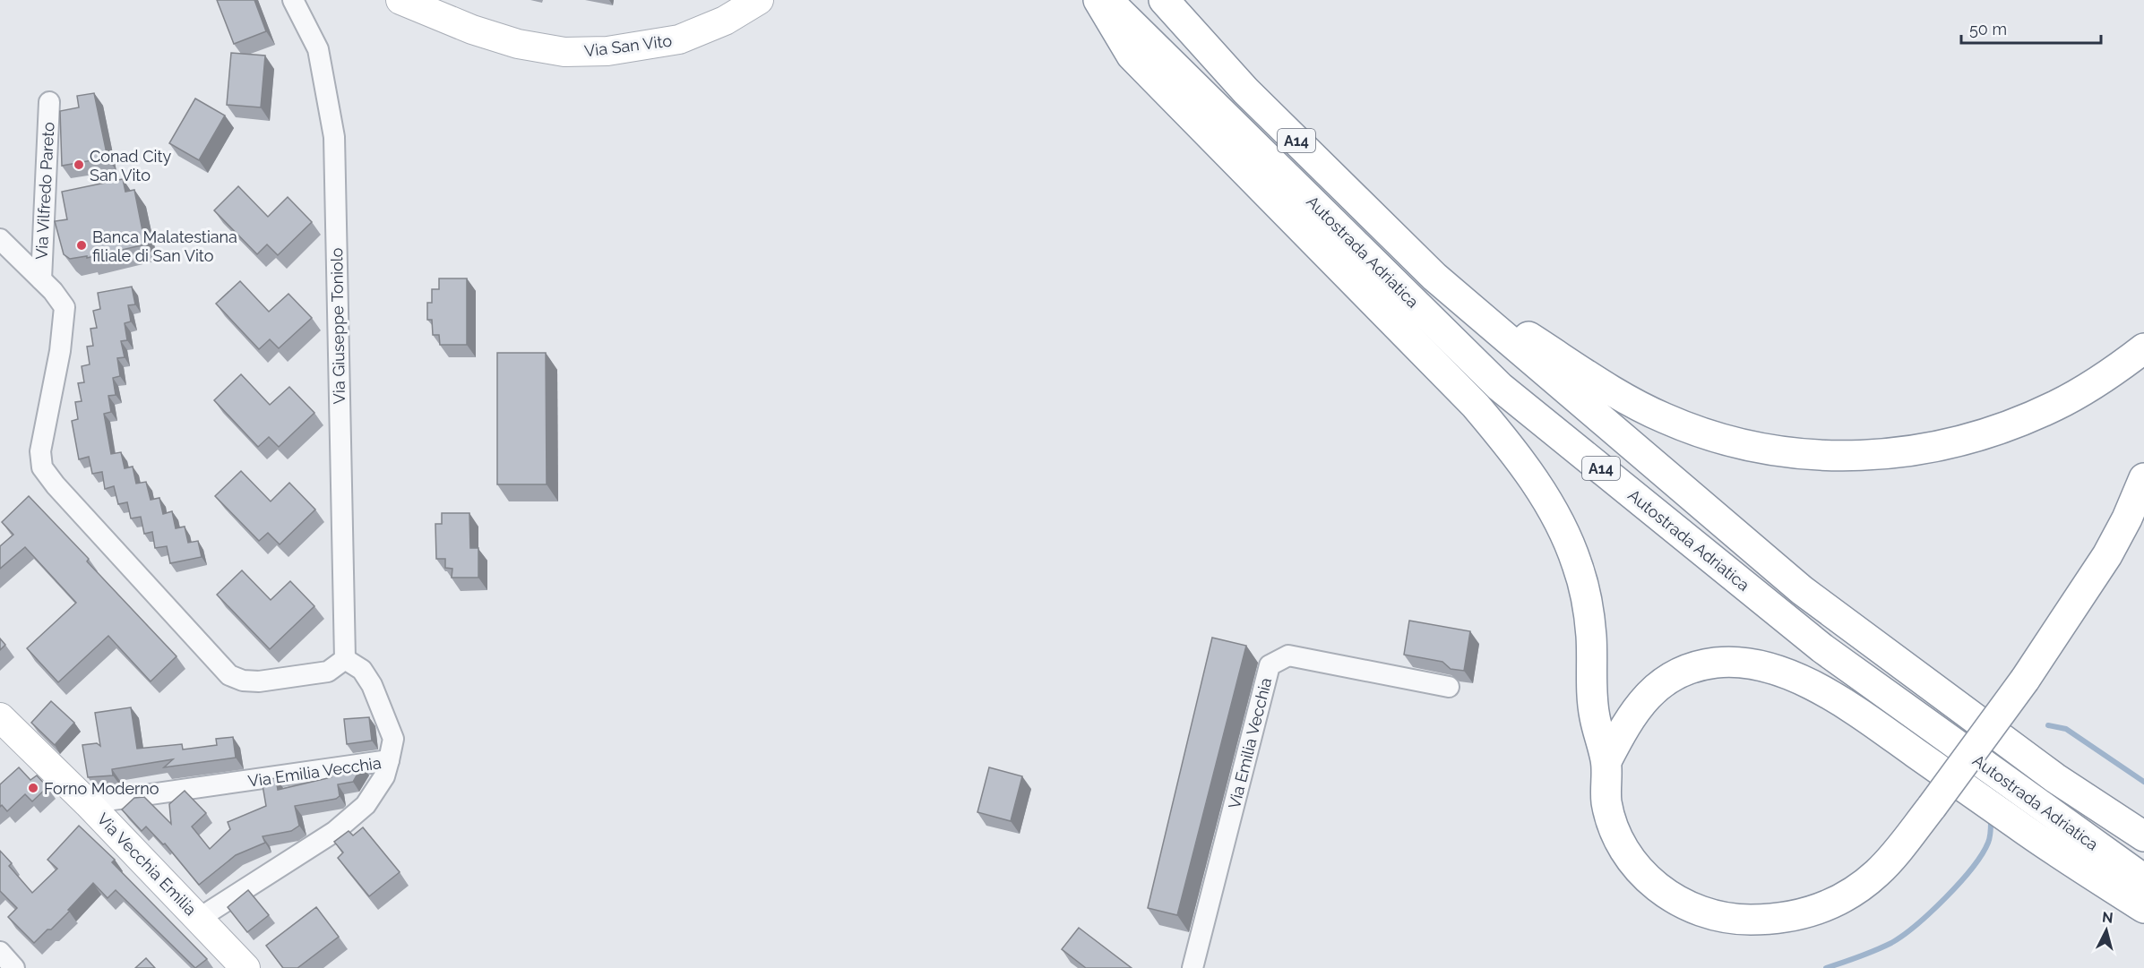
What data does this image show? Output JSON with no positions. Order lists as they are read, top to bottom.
{
  "streets": {
    "highway": ["A14", "Autostrada Adriatica"],
    "street": [
      "Via San Vito",
      "Via Vilfredo Pareto",
      "Via Giuseppe Toniolo",
      "Via Emilia Vecchia",
      "Via Vecchia Emilia"
    ]
  },
  "crossings": [
    ["Via Emilia Vecchia", "Via Vecchia Emilia"]
  ],
  "places": ["Conad City San Vito", "Banca Malatestiana filiale di San Vito", "Forno Moderno"],
  "scale_bar": "50 m",
  "north": "top"
}
